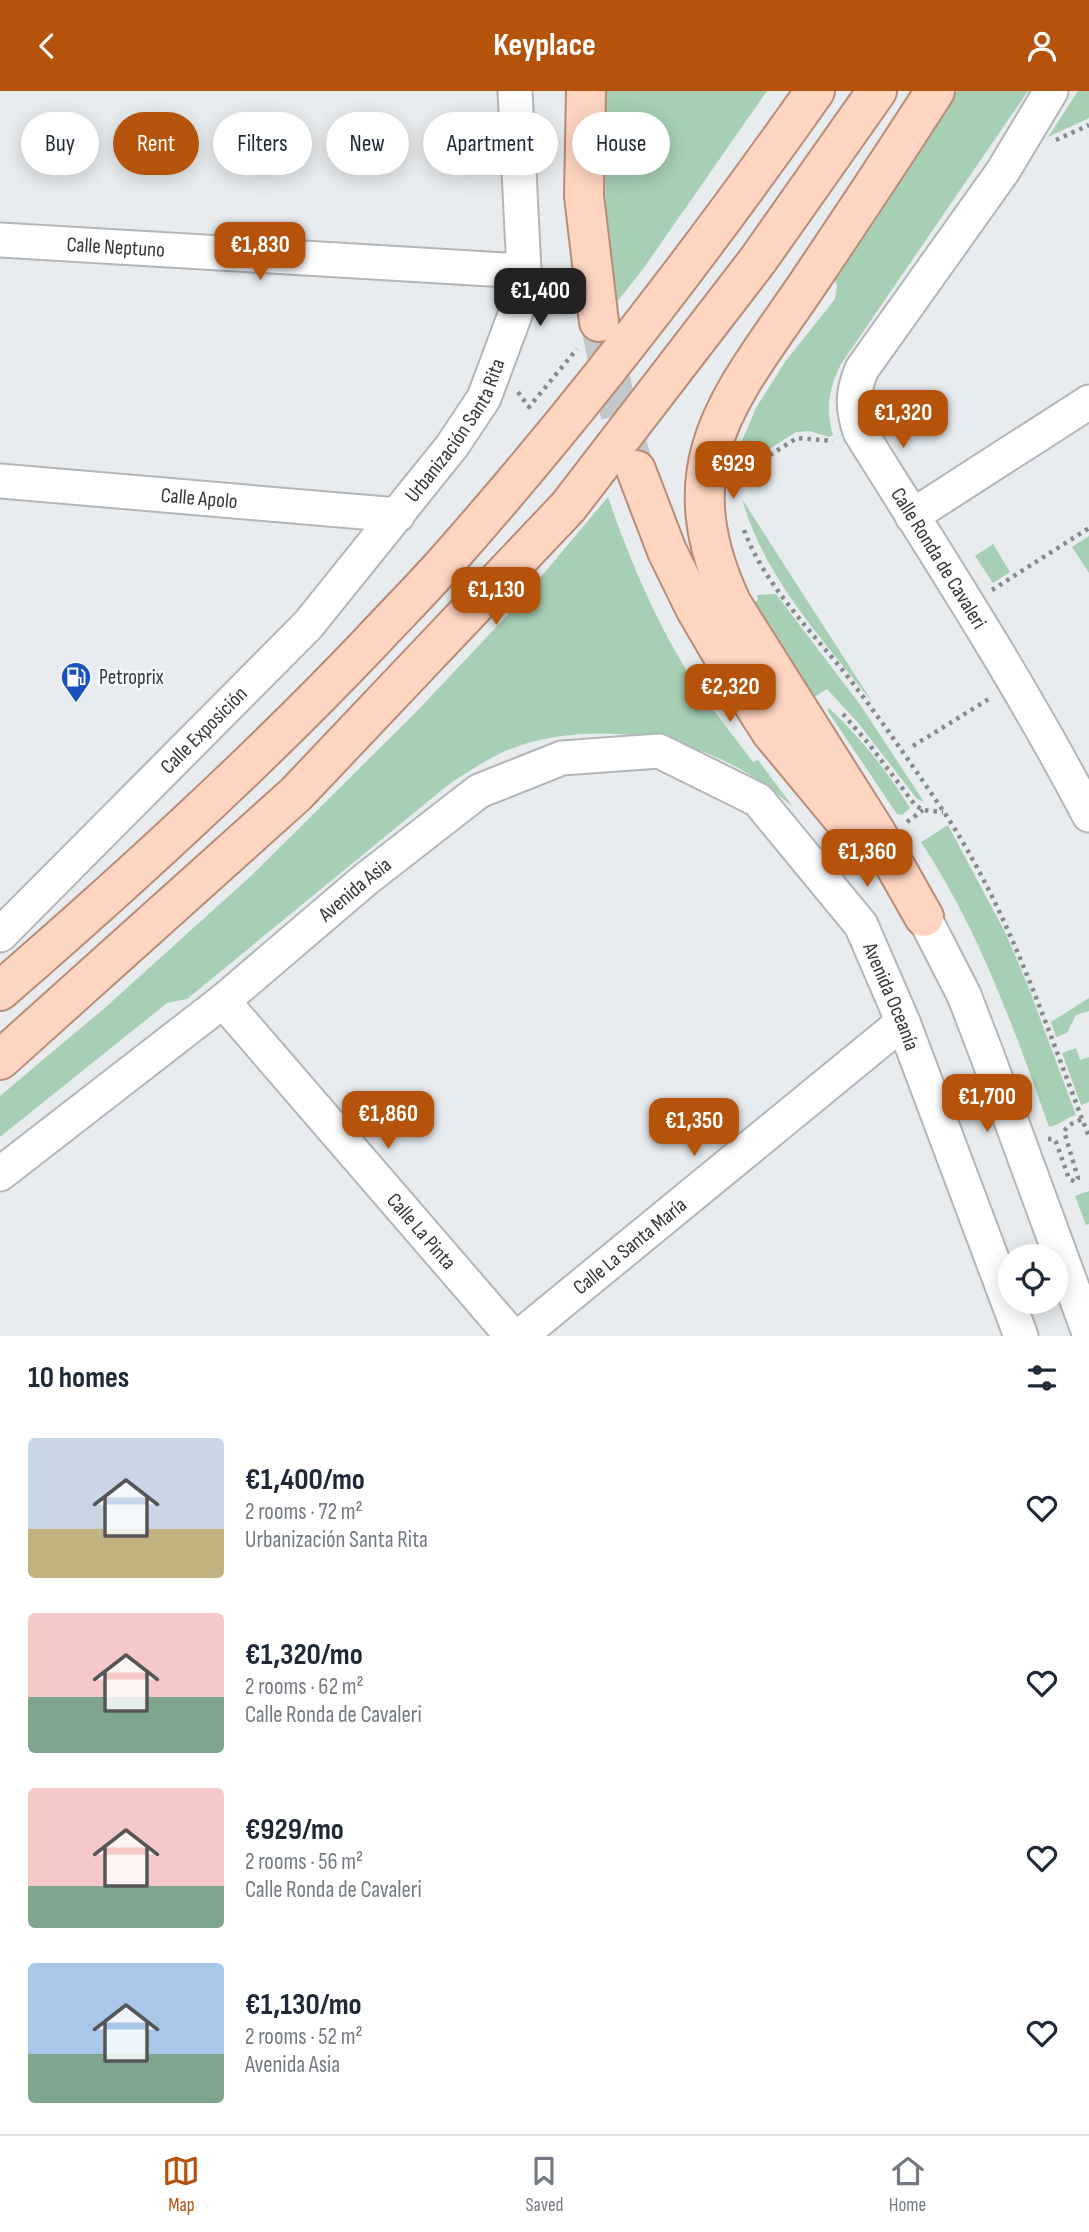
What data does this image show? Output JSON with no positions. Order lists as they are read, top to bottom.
{
  "streets": {
    "street": [
      "Calle Neptuno",
      "Urbanización Santa Rita",
      "Calle Apolo",
      "Calle Ronda de Cavaleri",
      "Calle Exposición",
      "Avenida Asia",
      "Avenida Oceanía",
      "Calle La Pinta",
      "Calle La Santa María"
    ]
  },
  "crossings": [
    ["Calle Neptuno", "Urbanización Santa Rita"],
    ["Urbanización Santa Rita", "Calle Apolo"],
    ["Urbanización Santa Rita", "Calle Exposición"],
    ["Calle Apolo", "Calle Exposición"],
    ["Avenida Asia", "Avenida Oceanía"],
    ["Avenida Asia", "Calle La Pinta"],
    ["Avenida Oceanía", "Calle La Santa María"]
  ],
  "places": {
    "fuel station": ["Petroprix"]
  },
  "page": {
    "header": "Keyplace",
    "chip": [
      "Buy",
      "Rent",
      "Filters",
      "New",
      "Apartment",
      "House"
    ],
    "price": [
      "€1,830",
      "€1,400",
      "€1,320",
      "€929",
      "€1,130",
      "€2,320",
      "€1,360",
      "€1,700",
      "€1,860",
      "€1,350"
    ],
    "heading": "10 homes",
    "list": [
      {
        "name": "€1,400/mo",
        "note": "2 rooms · 72 m² · Urbanización Santa Rita"
      },
      {
        "name": "€1,320/mo",
        "note": "2 rooms · 62 m² · Calle Ronda de Cavaleri"
      },
      {
        "name": "€929/mo",
        "note": "2 rooms · 56 m² · Calle Ronda de Cavaleri"
      },
      {
        "name": "€1,130/mo",
        "note": "2 rooms · 52 m² · Avenida Asia"
      }
    ],
    "tabs": ["Map", "Saved", "Home"]
  }
}
